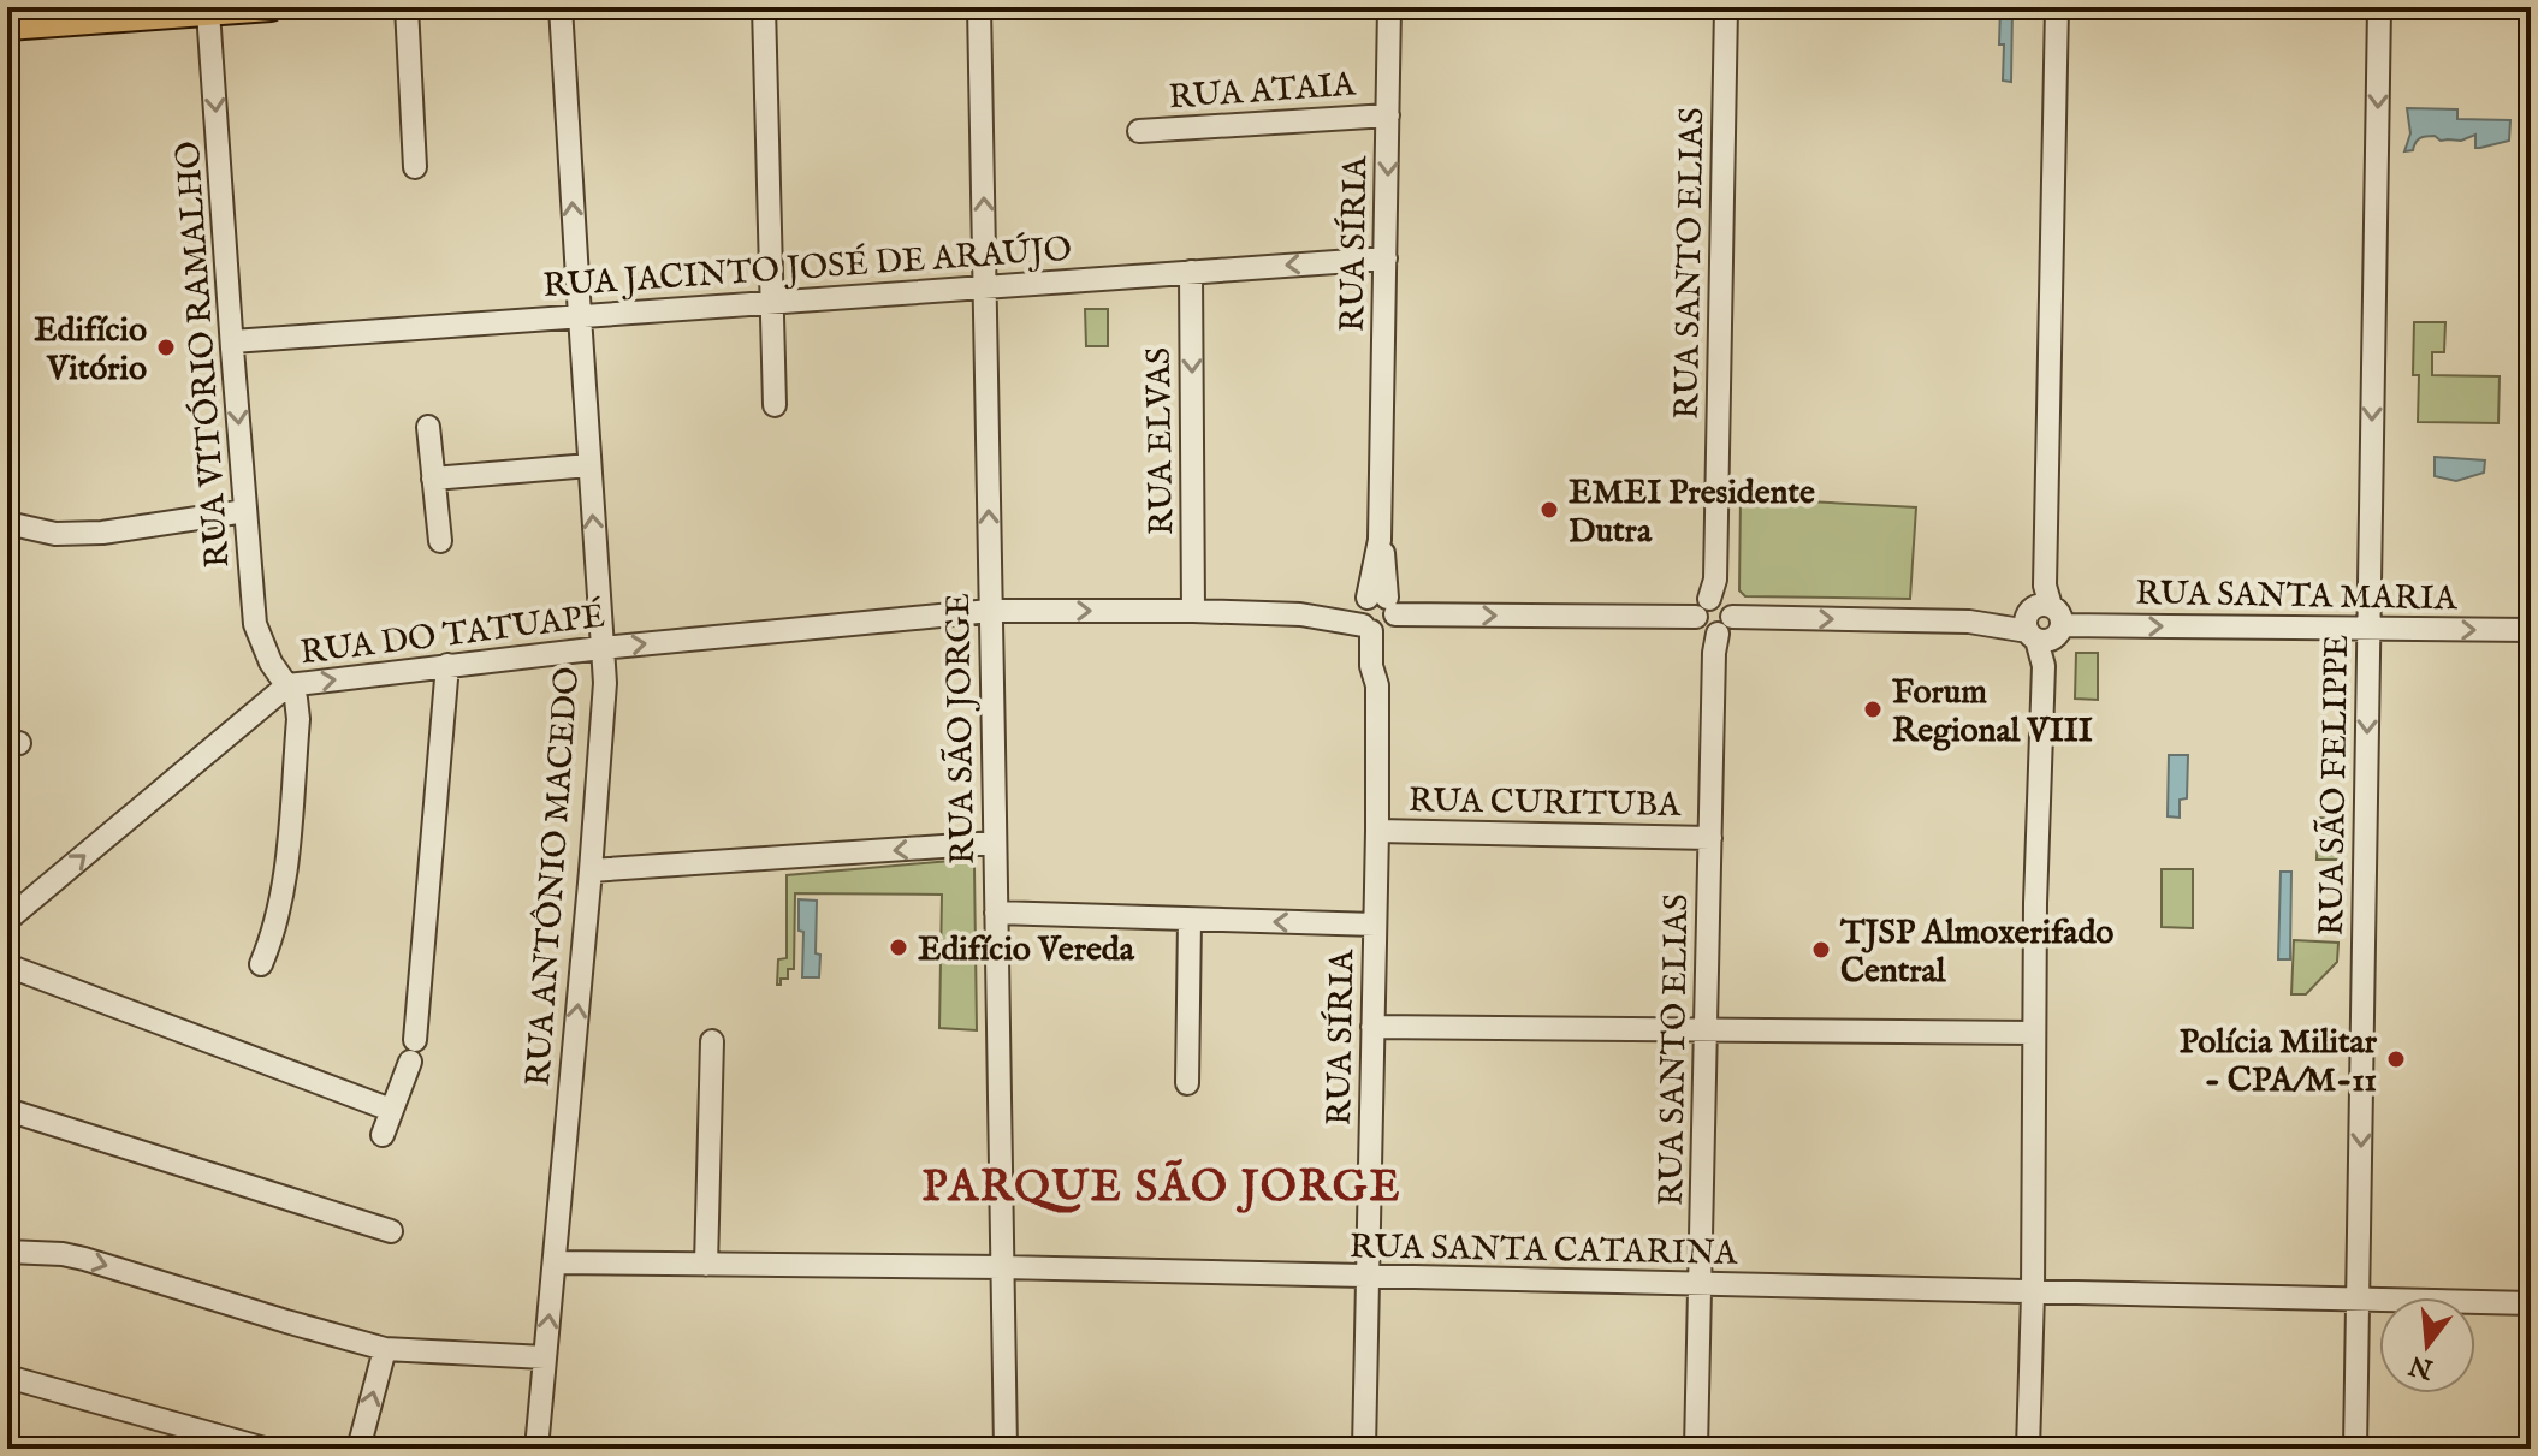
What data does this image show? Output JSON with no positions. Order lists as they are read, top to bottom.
{
  "streets": {
    "street": [
      "RUA ATAIA",
      "RUA SÍRIA",
      "RUA SANTO ELIAS",
      "RUA JACINTO JOSÉ DE ARAÚJO",
      "RUA VITÓRIO RAMALHO",
      "RUA ELVAS",
      "RUA SANTA MARIA",
      "RUA DO TATUAPÉ",
      "RUA SÃO JORGE",
      "RUA SÃO FELIPPE",
      "RUA CURITUBA",
      "RUA ANTÔNIO MACEDO",
      "RUA SANTA CATARINA"
    ]
  },
  "crossings": [
    ["RUA ATAIA", "RUA SÍRIA"],
    ["RUA SÍRIA", "RUA JACINTO JOSÉ DE ARAÚJO"],
    ["RUA SÍRIA", "RUA SANTA MARIA"],
    ["RUA SÍRIA", "RUA CURITUBA"],
    ["RUA SÍRIA", "RUA SANTA CATARINA"],
    ["RUA SANTO ELIAS", "RUA SANTA MARIA"],
    ["RUA SANTO ELIAS", "RUA CURITUBA"],
    ["RUA SANTO ELIAS", "RUA SANTA CATARINA"],
    ["RUA JACINTO JOSÉ DE ARAÚJO", "RUA VITÓRIO RAMALHO"],
    ["RUA JACINTO JOSÉ DE ARAÚJO", "RUA ELVAS"],
    ["RUA JACINTO JOSÉ DE ARAÚJO", "RUA SÃO JORGE"],
    ["RUA JACINTO JOSÉ DE ARAÚJO", "RUA ANTÔNIO MACEDO"],
    ["RUA VITÓRIO RAMALHO", "RUA DO TATUAPÉ"],
    ["RUA ELVAS", "RUA SANTA MARIA"],
    ["RUA SANTA MARIA", "RUA DO TATUAPÉ"],
    ["RUA SANTA MARIA", "RUA SÃO JORGE"],
    ["RUA SANTA MARIA", "RUA SÃO FELIPPE"],
    ["RUA DO TATUAPÉ", "RUA SÃO JORGE"],
    ["RUA DO TATUAPÉ", "RUA ANTÔNIO MACEDO"],
    ["RUA SÃO JORGE", "RUA SANTA CATARINA"],
    ["RUA SÃO FELIPPE", "RUA SANTA CATARINA"],
    ["RUA ANTÔNIO MACEDO", "RUA SANTA CATARINA"]
  ],
  "one_way": [
    "RUA VITÓRIO RAMALHO",
    "RUA ELVAS",
    "RUA SANTA MARIA",
    "RUA DO TATUAPÉ",
    "RUA SÃO JORGE",
    "RUA SÃO FELIPPE"
  ],
  "districts": ["PARQUE SÃO JORGE"],
  "places": [
    "Edifício Vitório",
    "EMEI Presidente Dutra",
    "Forum Regional VIII",
    "Edifício Vereda",
    "TJSP Almoxerifado Central",
    "Polícia Militar - CPA/M-11"
  ],
  "north": "bottom"
}
